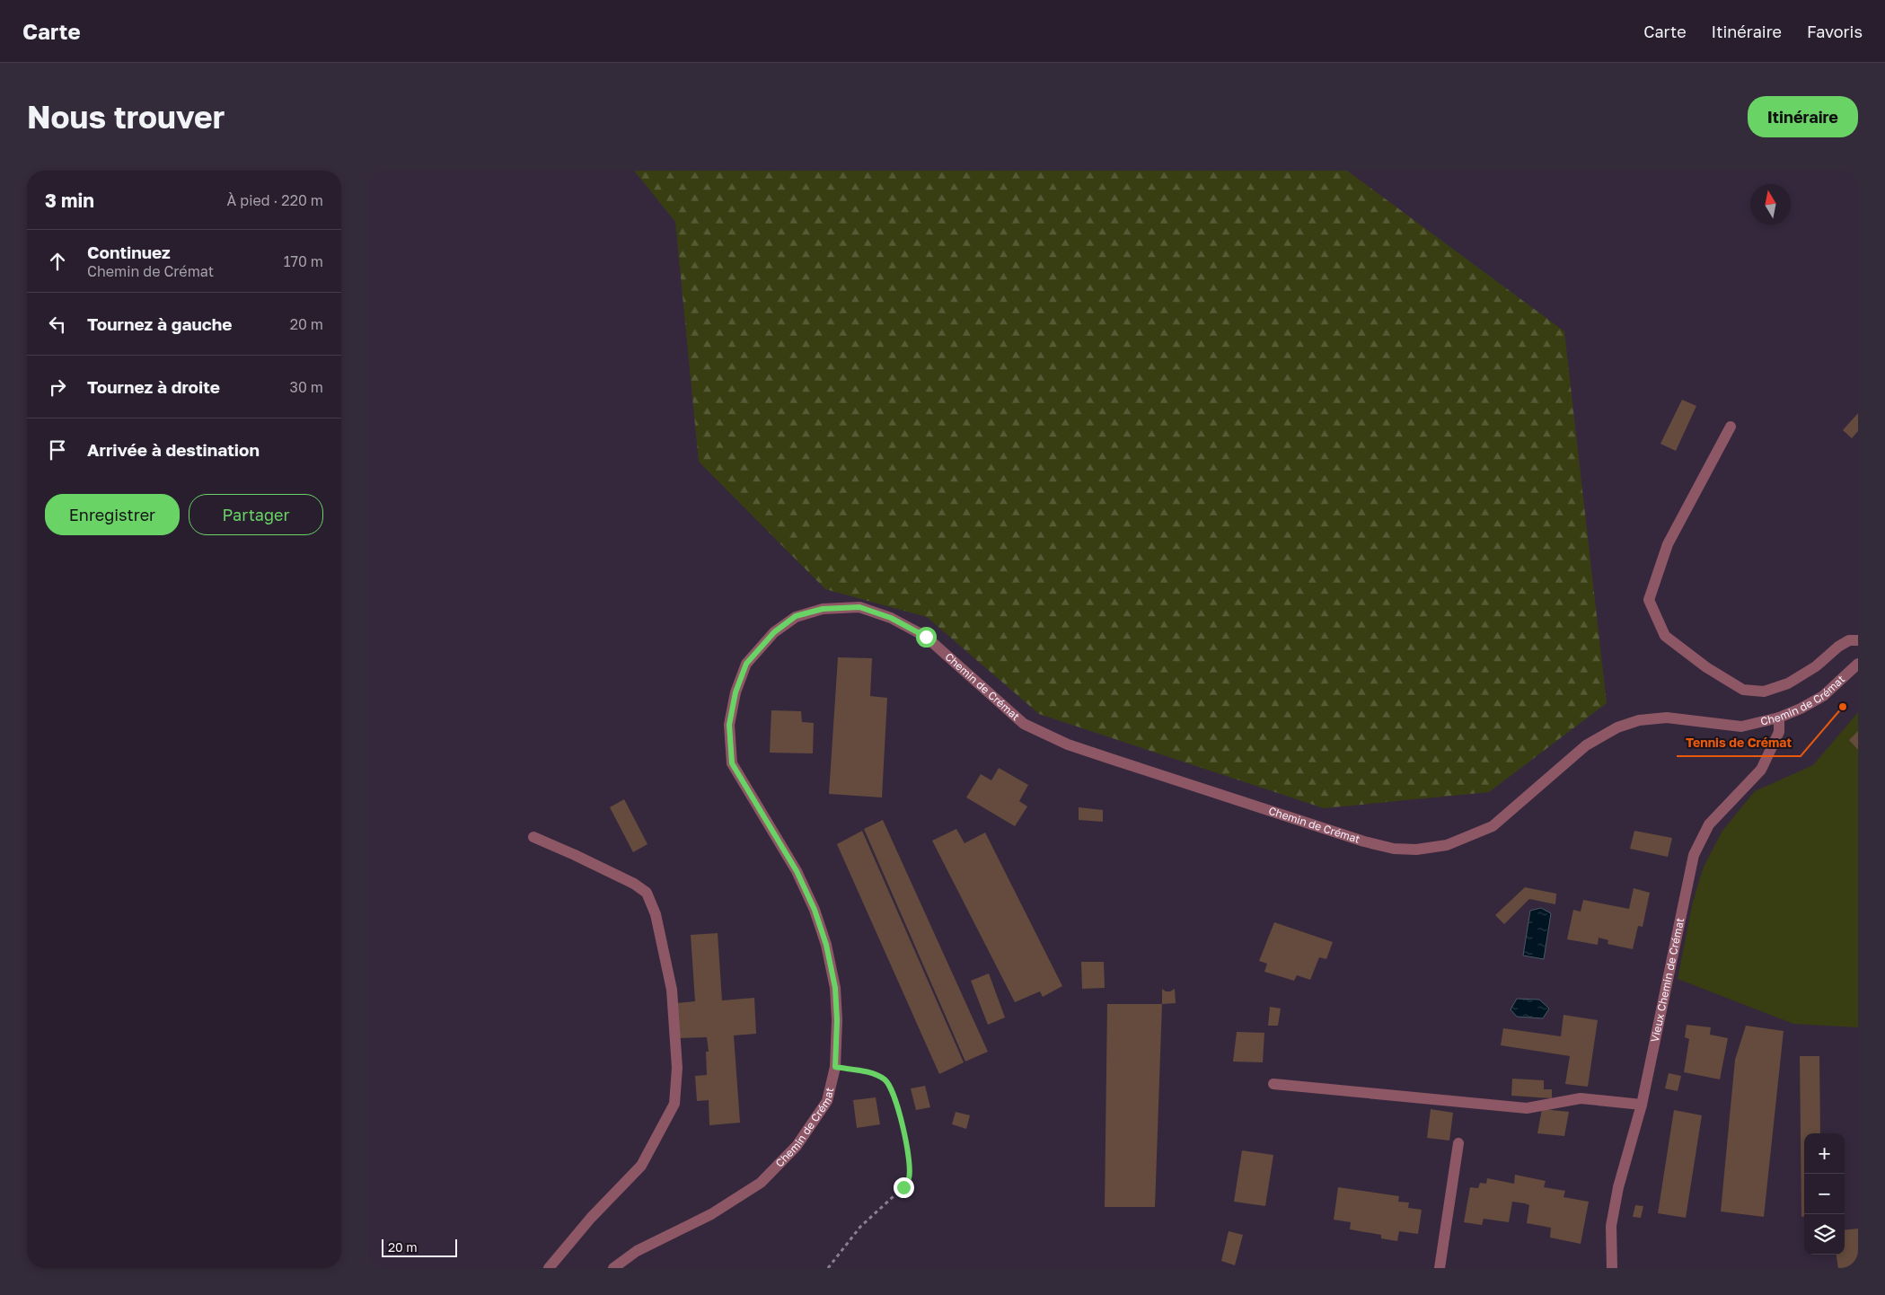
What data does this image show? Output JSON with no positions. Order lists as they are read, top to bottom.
{
  "streets": {
    "street": ["Chemin de Crémat", "Vieux Chemin de Crémat"]
  },
  "crossings": [
    ["Chemin de Crémat", "Vieux Chemin de Crémat"]
  ],
  "places": ["Tennis de Crémat"],
  "scale_bar": "20 m",
  "north": "top",
  "page": {
    "header": "Carte",
    "nav": ["Carte", "Itinéraire", "Favoris"],
    "buttons": [
      "Itinéraire",
      ["Enregistrer", "Partager"]
    ],
    "title": "Nous trouver",
    "heading": ["3 min", "À pied · 220 m"],
    "list": [
      ["Continuez", "Chemin de Crémat", "170 m"],
      ["Tournez à gauche", "20 m"],
      ["Tournez à droite", "30 m"],
      "Arrivée à destination"
    ],
    "map_buttons": ["+", "−"],
    "scale": "20 m"
  }
}
